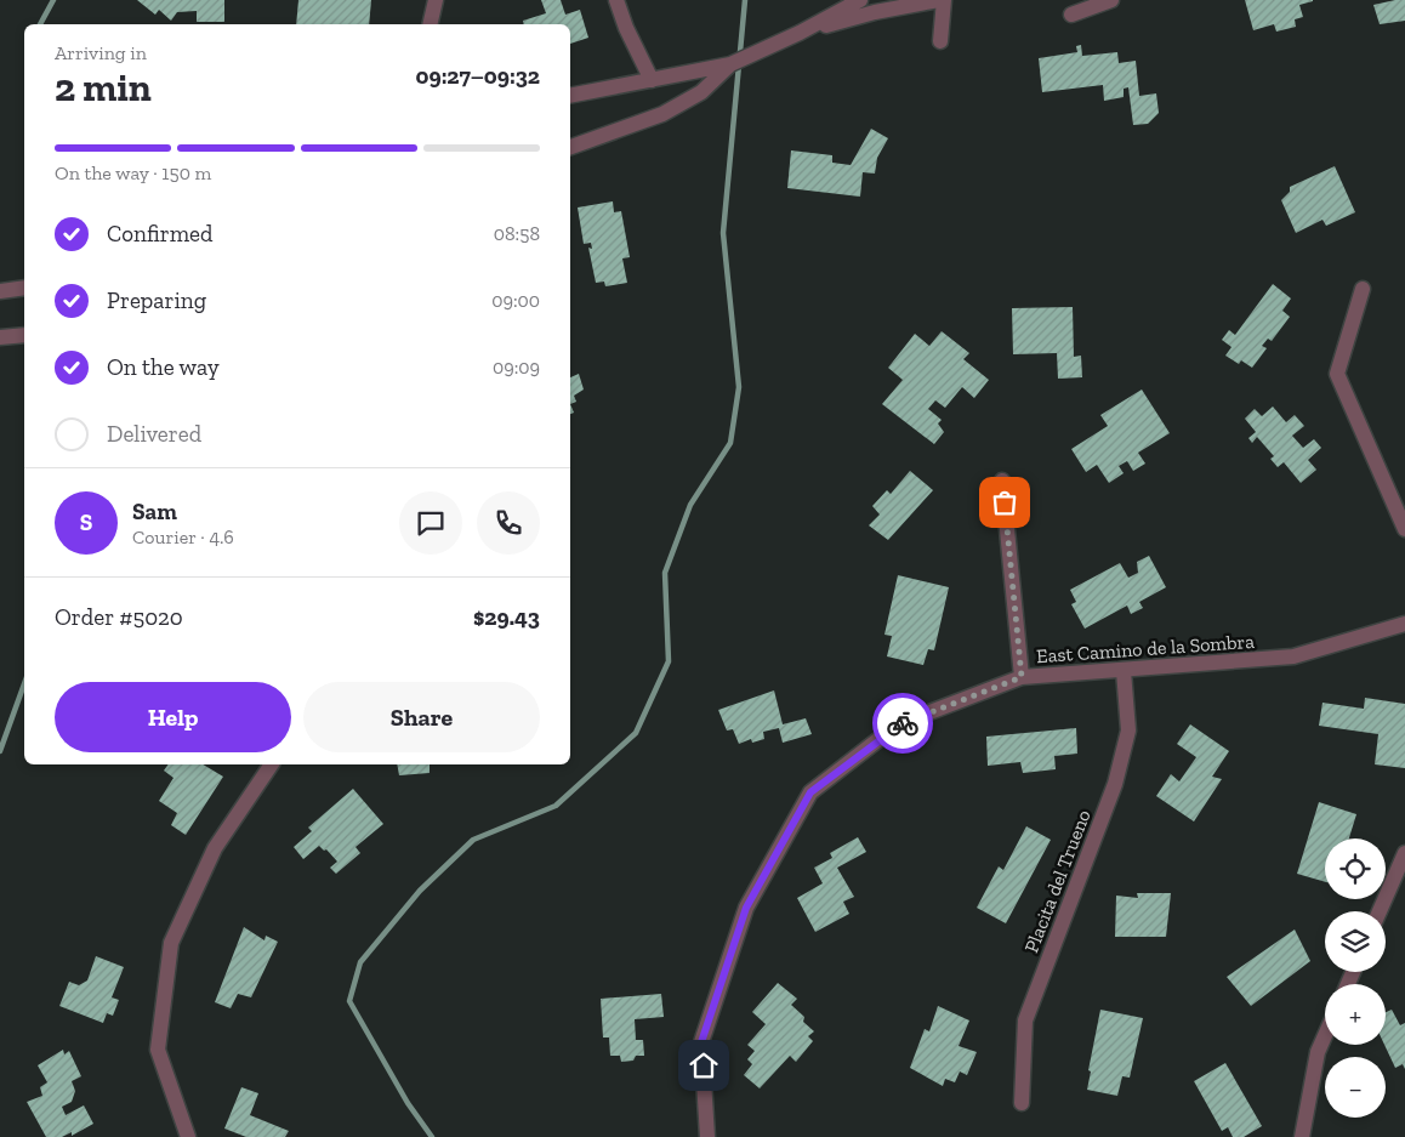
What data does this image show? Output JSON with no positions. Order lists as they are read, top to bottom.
{
  "streets": {
    "street": ["East Camino de la Sombra", "Placita del Trueno"]
  },
  "crossings": [
    ["East Camino de la Sombra", "Placita del Trueno"]
  ],
  "page": {
    "heading": ["2 min", "Arriving in", "09:27–09:32"],
    "panel": [
      "Sam",
      "Courier · 4.6",
      "Order #5020",
      "$29.43"
    ],
    "bar": "On the way · 150 m",
    "list": [
      ["Confirmed", "08:58"],
      ["Preparing", "09:00"],
      ["On the way", "09:09"],
      "Delivered"
    ],
    "round": "S",
    "buttons": ["Help", "Share"],
    "map_buttons": ["+", "−"]
  }
}
